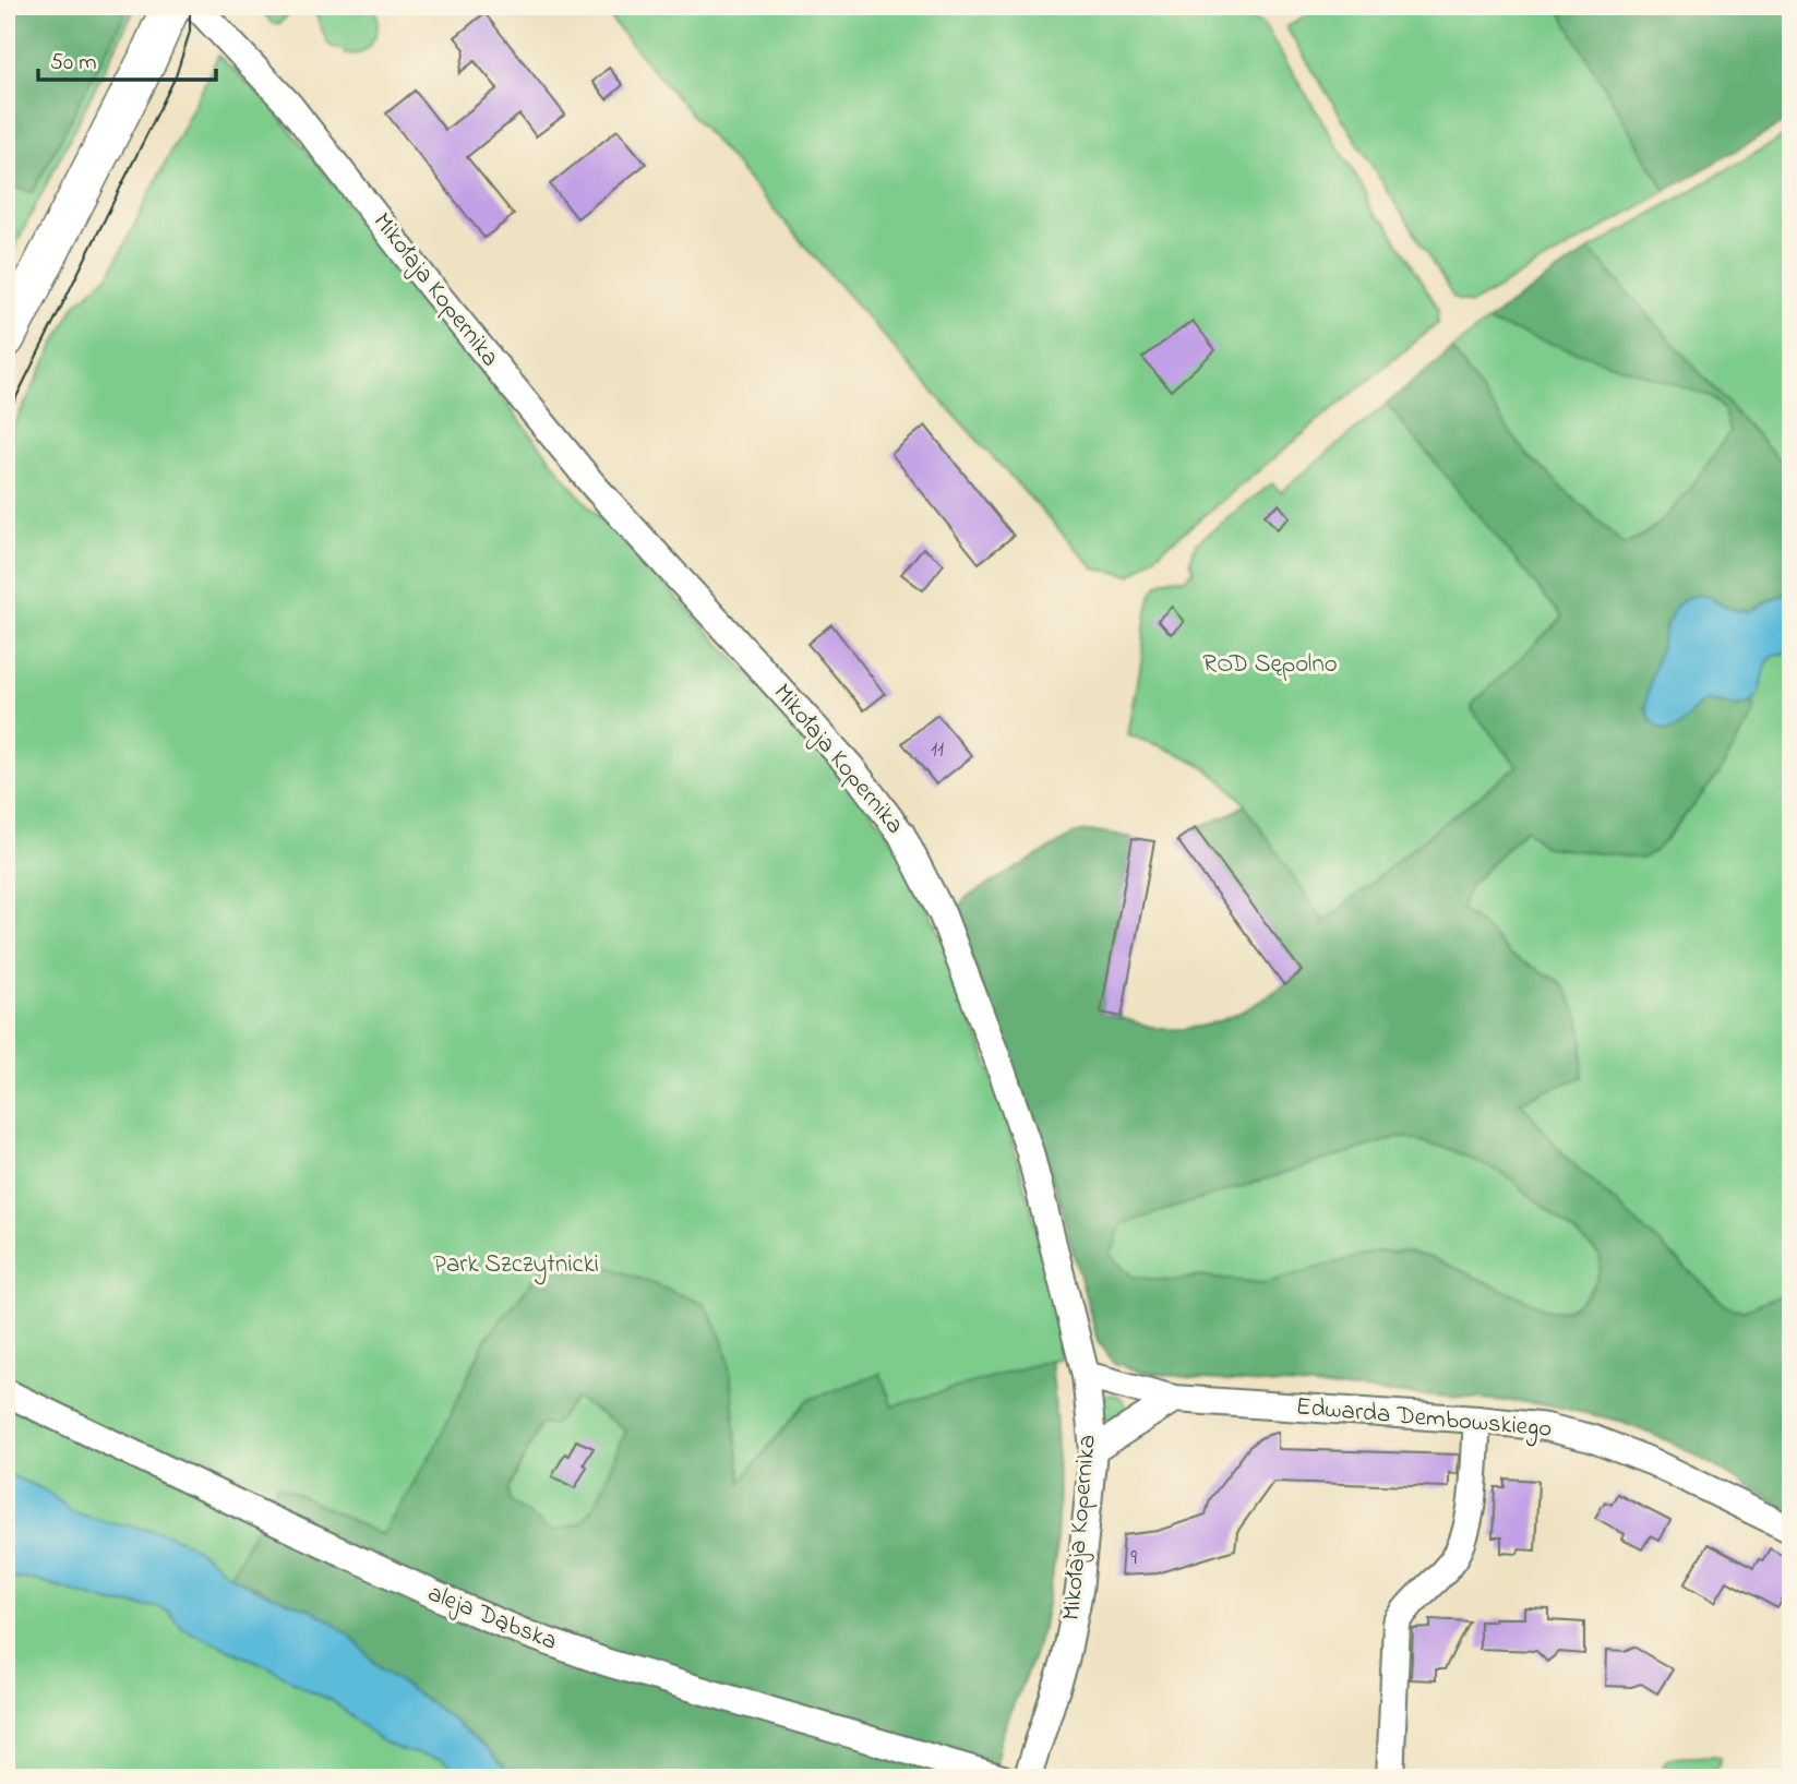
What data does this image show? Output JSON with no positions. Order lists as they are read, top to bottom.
{
  "streets": {
    "street": ["Mikołaja Kopernika", "Edwarda Dembowskiego", "aleja Dąbska"]
  },
  "crossings": [
    ["Mikołaja Kopernika", "Edwarda Dembowskiego"]
  ],
  "parks": ["ROD Sępolno", "Park Szczytnicki"],
  "house_numbers": ["11", "9"],
  "scale_bar": "50 m"
}
